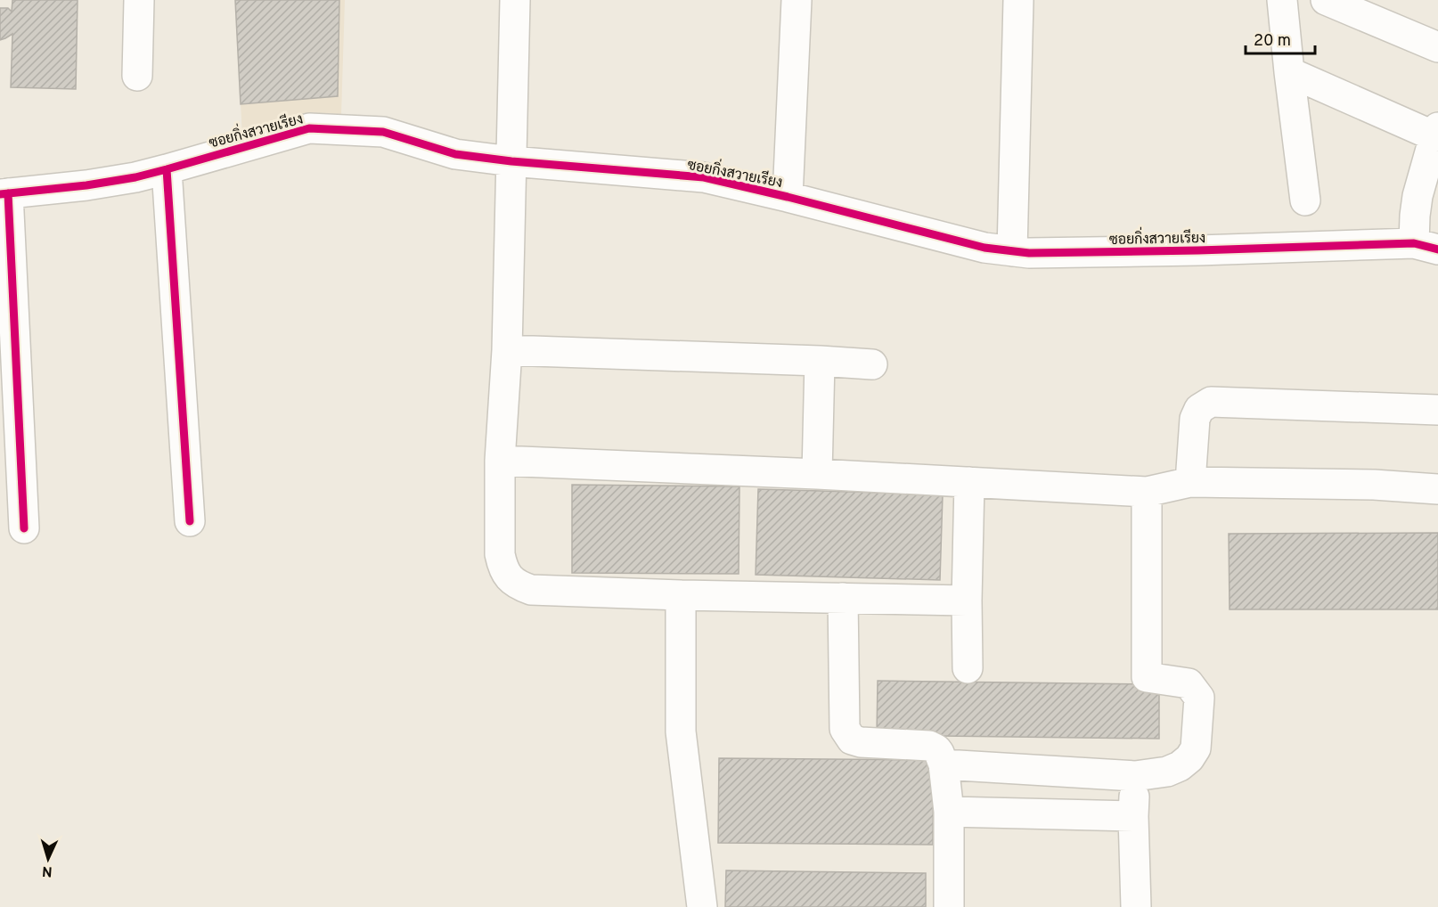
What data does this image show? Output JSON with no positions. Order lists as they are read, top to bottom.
{
  "streets": {
    "street": ["ซอยกิ่งสวายเรียง"]
  },
  "scale_bar": "20 m",
  "north": "bottom"
}
